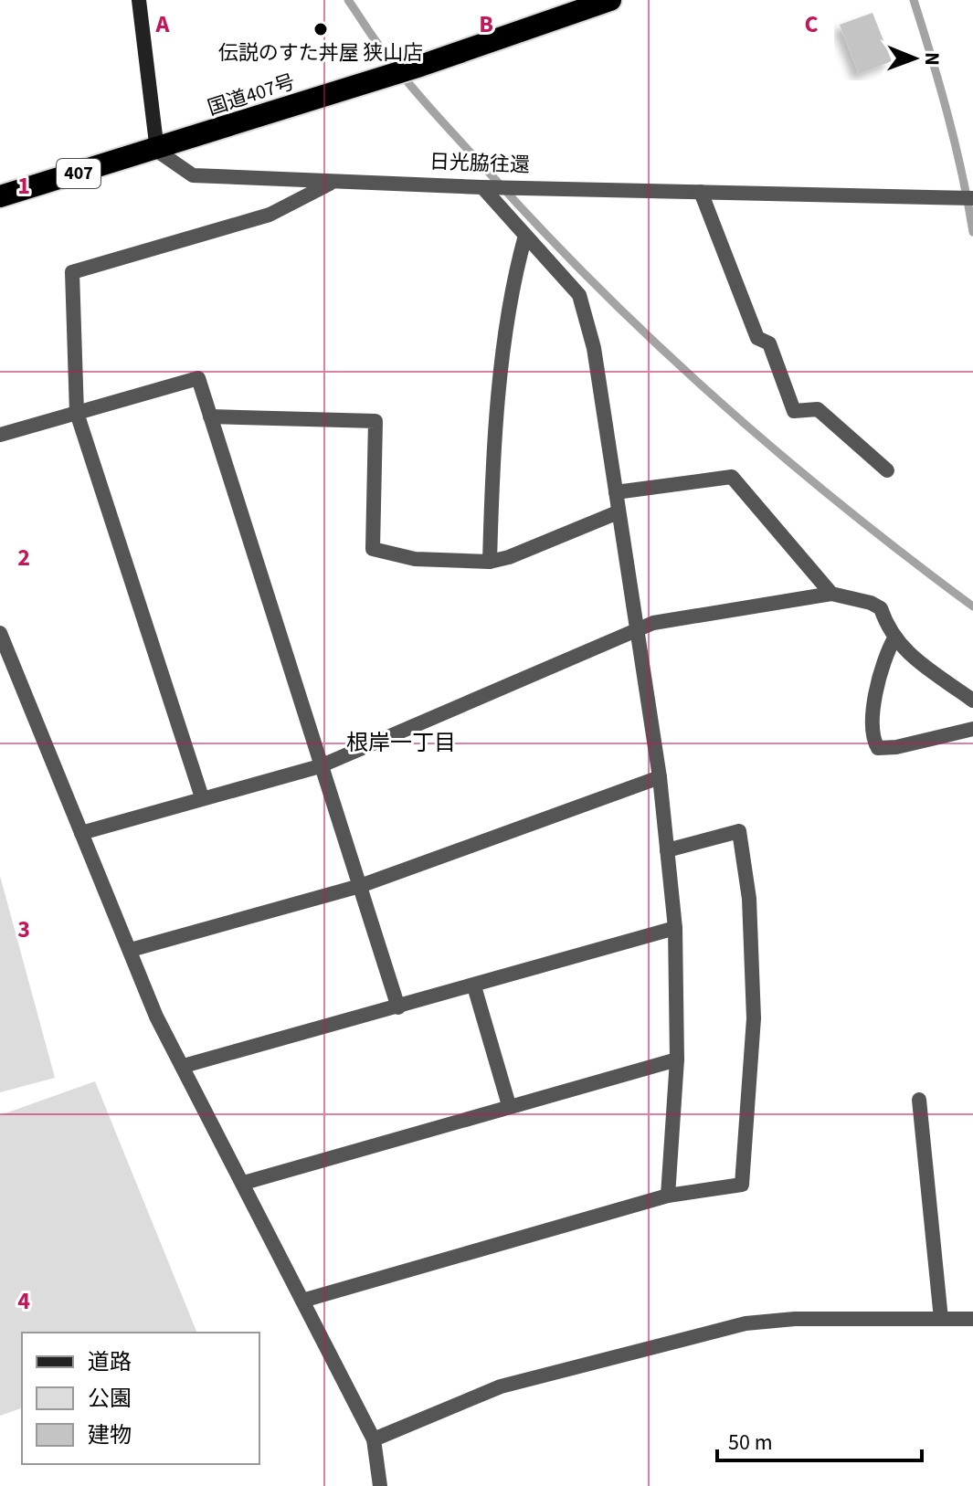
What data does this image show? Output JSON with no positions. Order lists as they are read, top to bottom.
{
  "streets": {
    "highway": ["国道407号", "407"],
    "street": ["日光脇往還"]
  },
  "crossings": [
    ["国道407号", "日光脇往還"],
    ["国道407号", "407"],
    ["日光脇往還", "407"]
  ],
  "districts": ["根岸一丁目"],
  "places": ["伝説のすた丼屋 狭山店"],
  "legend": ["道路", "公園", "建物"],
  "scale_bar": "50 m",
  "north": "right",
  "grid": {
    "columns": ["A", "B", "C"],
    "rows": [
      "1",
      "2",
      "3",
      "4"
    ]
  }
}
